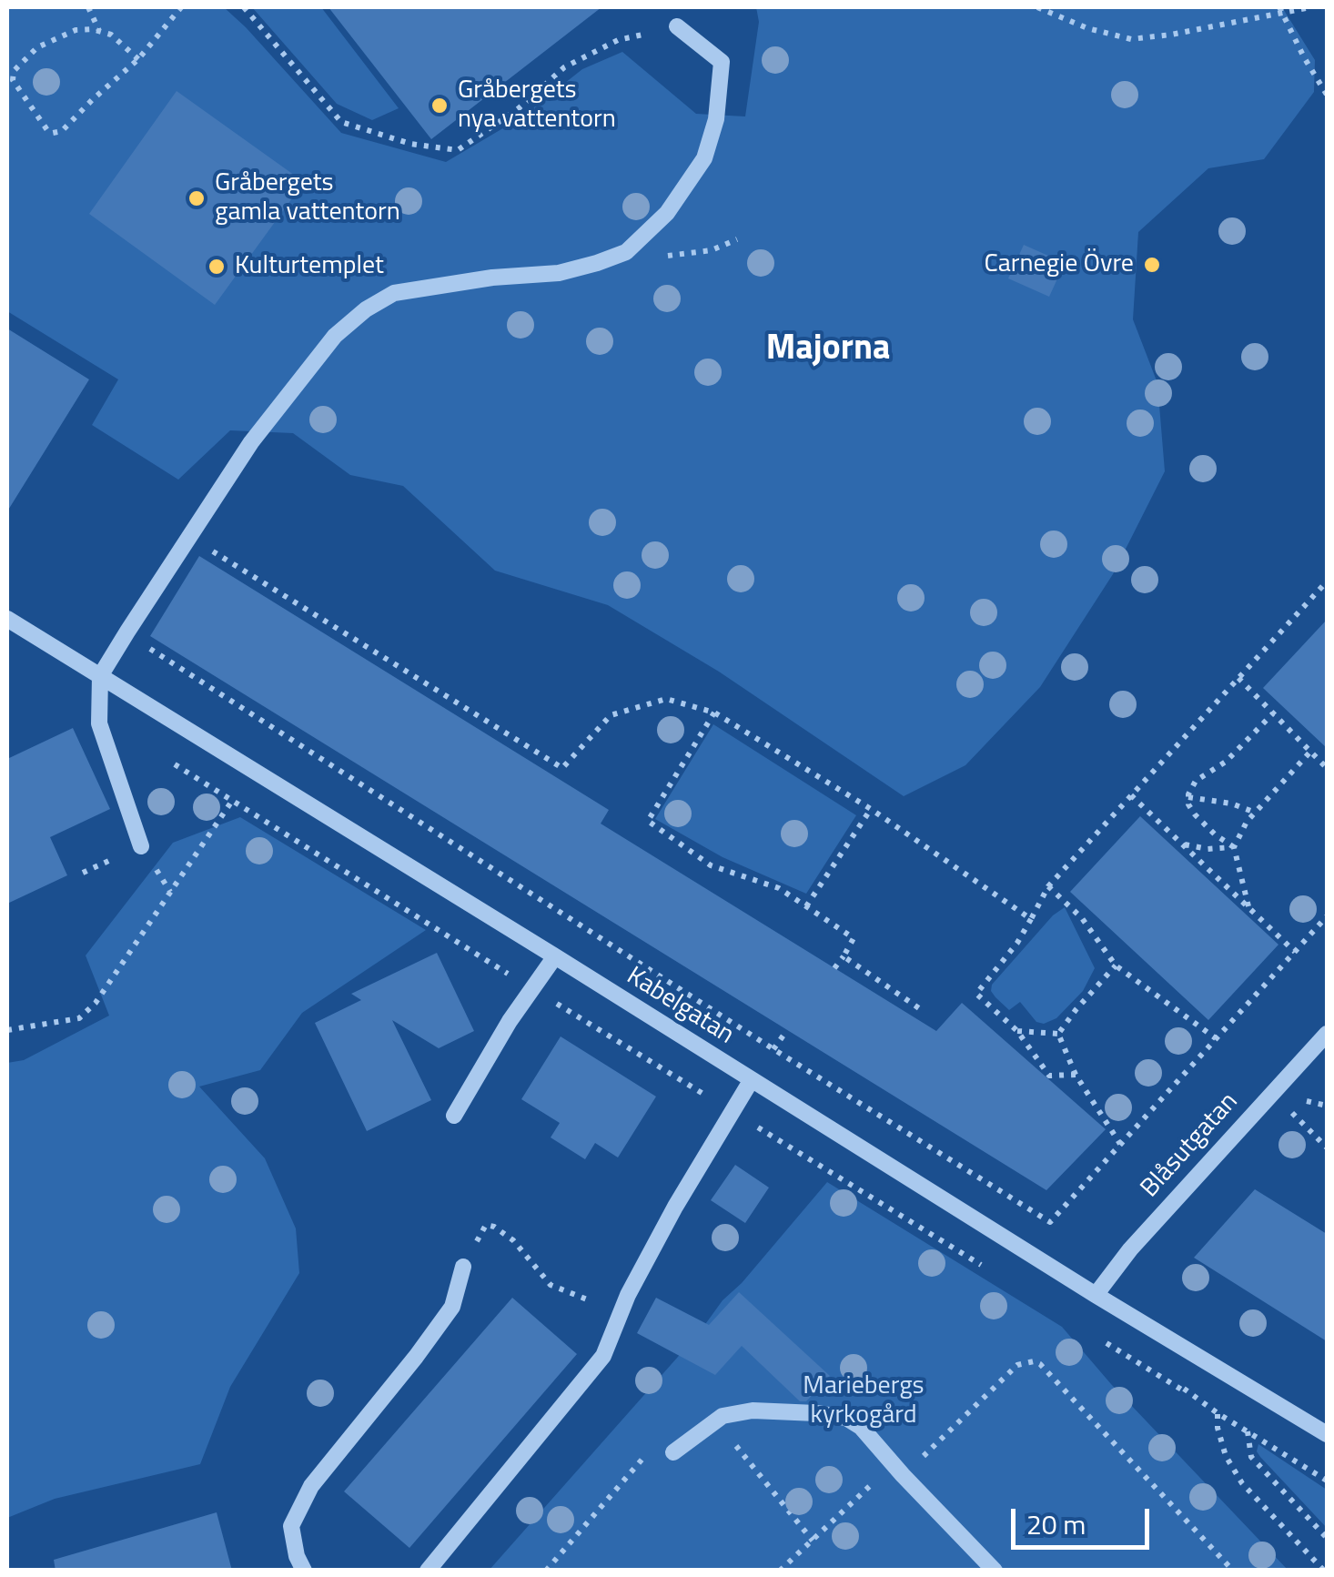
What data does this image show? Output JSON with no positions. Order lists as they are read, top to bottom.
{
  "streets": {
    "street": ["Kabelgatan", "Blåsutgatan"]
  },
  "crossings": [
    ["Kabelgatan", "Blåsutgatan"]
  ],
  "districts": ["Majorna"],
  "parks": ["Mariebergs kyrkogård"],
  "places": [
    "Gråbergets nya vattentorn",
    "Gråbergets gamla vattentorn",
    "Carnegie Övre",
    "Kulturtemplet"
  ],
  "scale_bar": "20 m"
}
